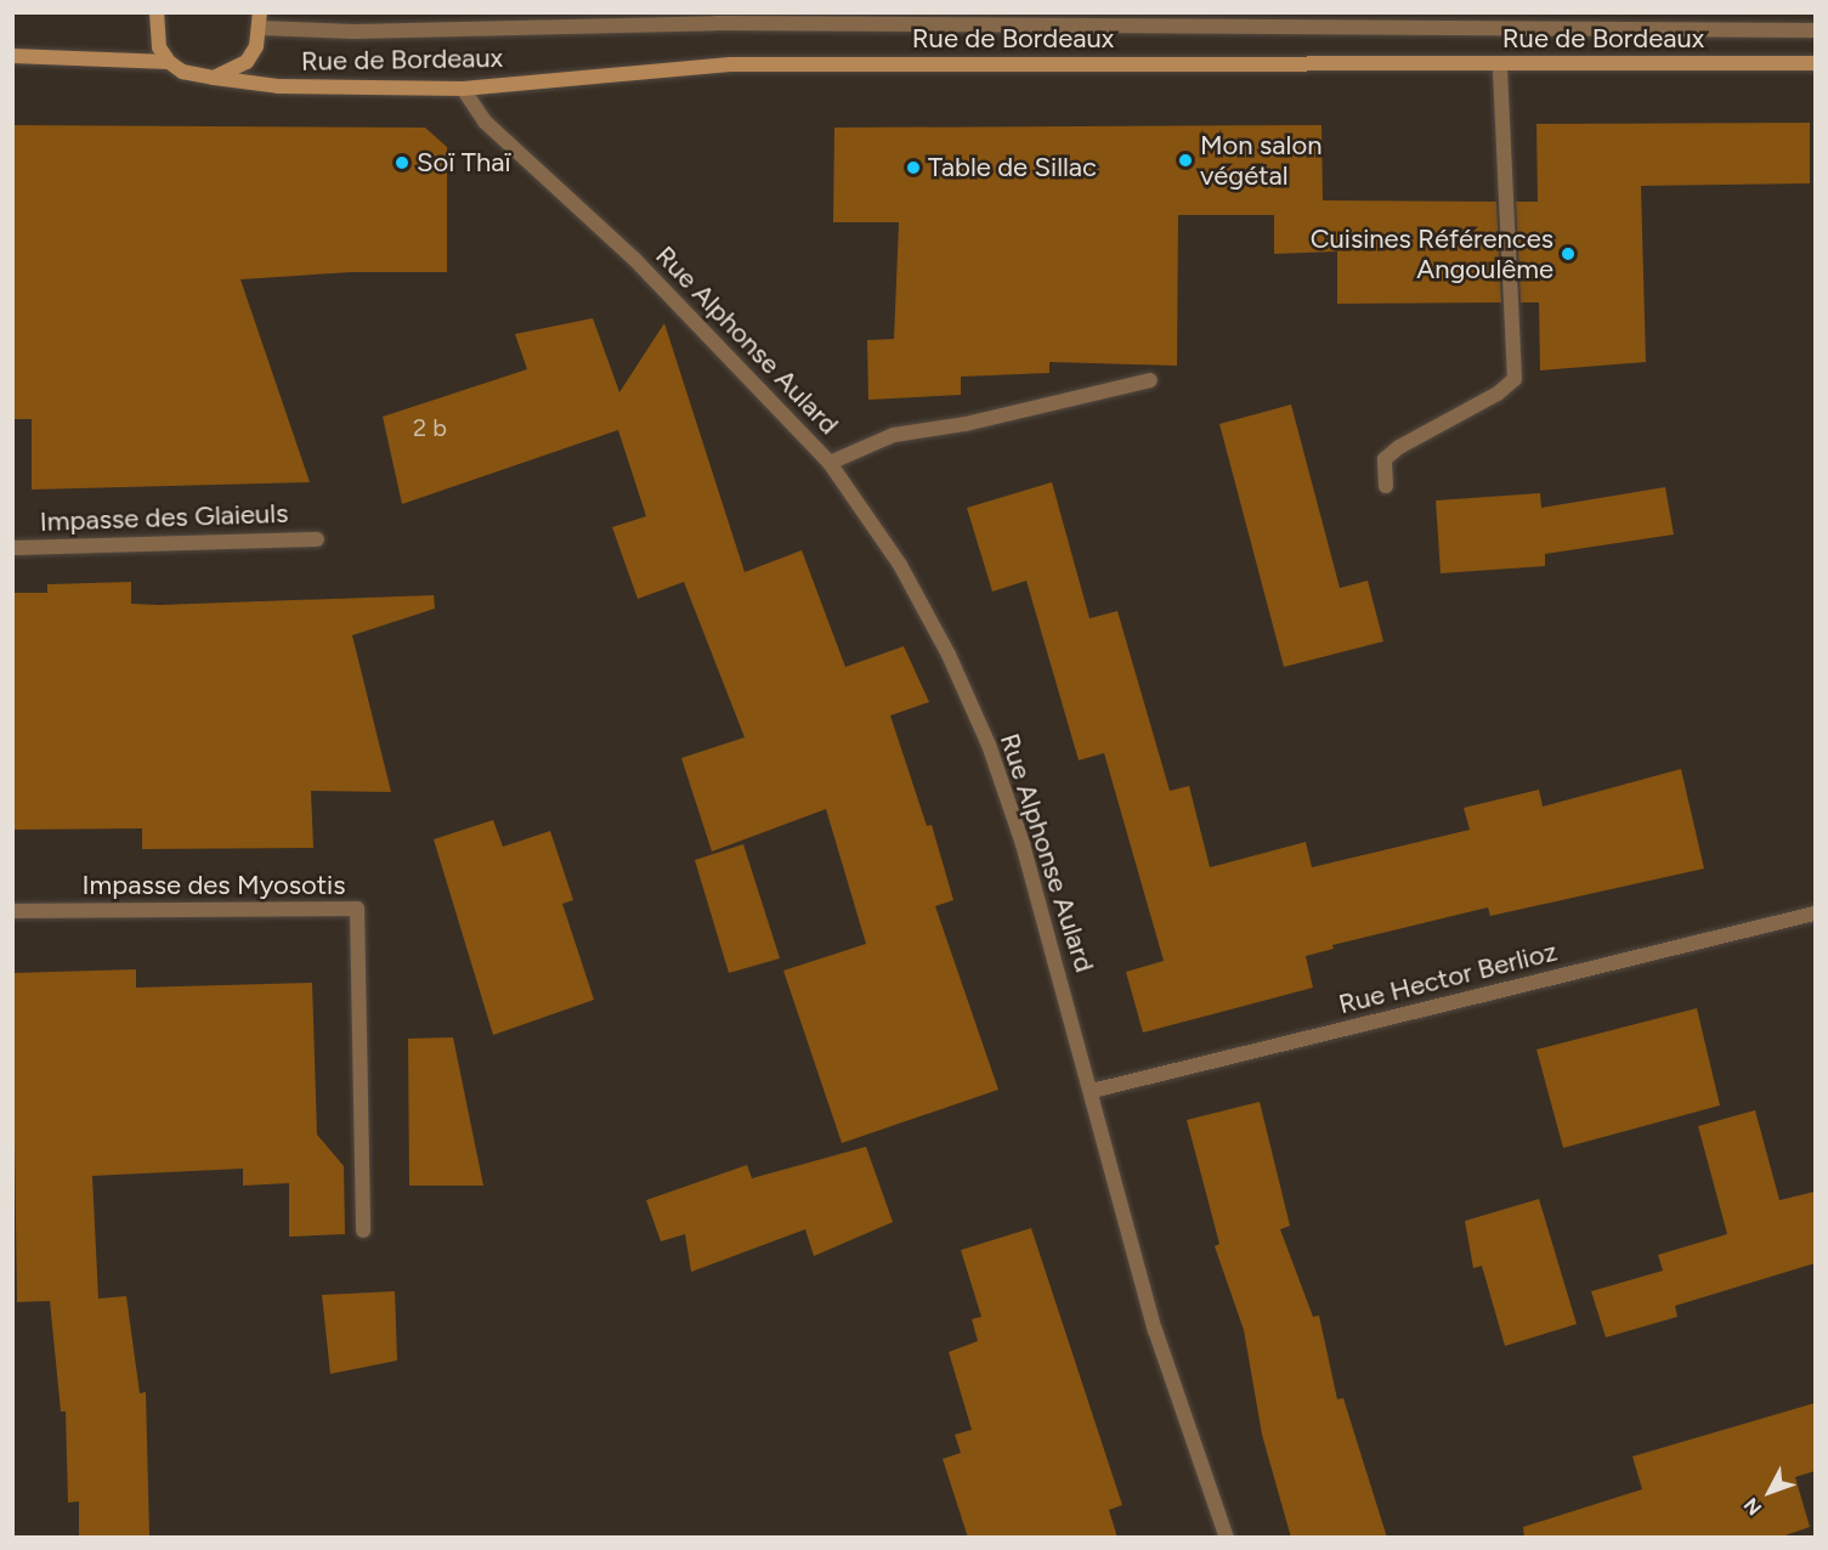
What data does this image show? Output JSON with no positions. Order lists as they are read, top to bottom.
{
  "streets": {
    "main road": ["Rue de Bordeaux"],
    "street": [
      "Rue Alphonse Aulard",
      "Impasse des Glaieuls",
      "Impasse des Myosotis",
      "Rue Hector Berlioz"
    ]
  },
  "crossings": [
    ["Rue de Bordeaux", "Rue Alphonse Aulard"],
    ["Rue Alphonse Aulard", "Rue Hector Berlioz"]
  ],
  "places": [
    "Mon salon végétal",
    "Soï Thaï",
    "Table de Sillac",
    "Cuisines Références Angoulême"
  ],
  "house_numbers": ["2 b"],
  "north": "bottom left"
}
